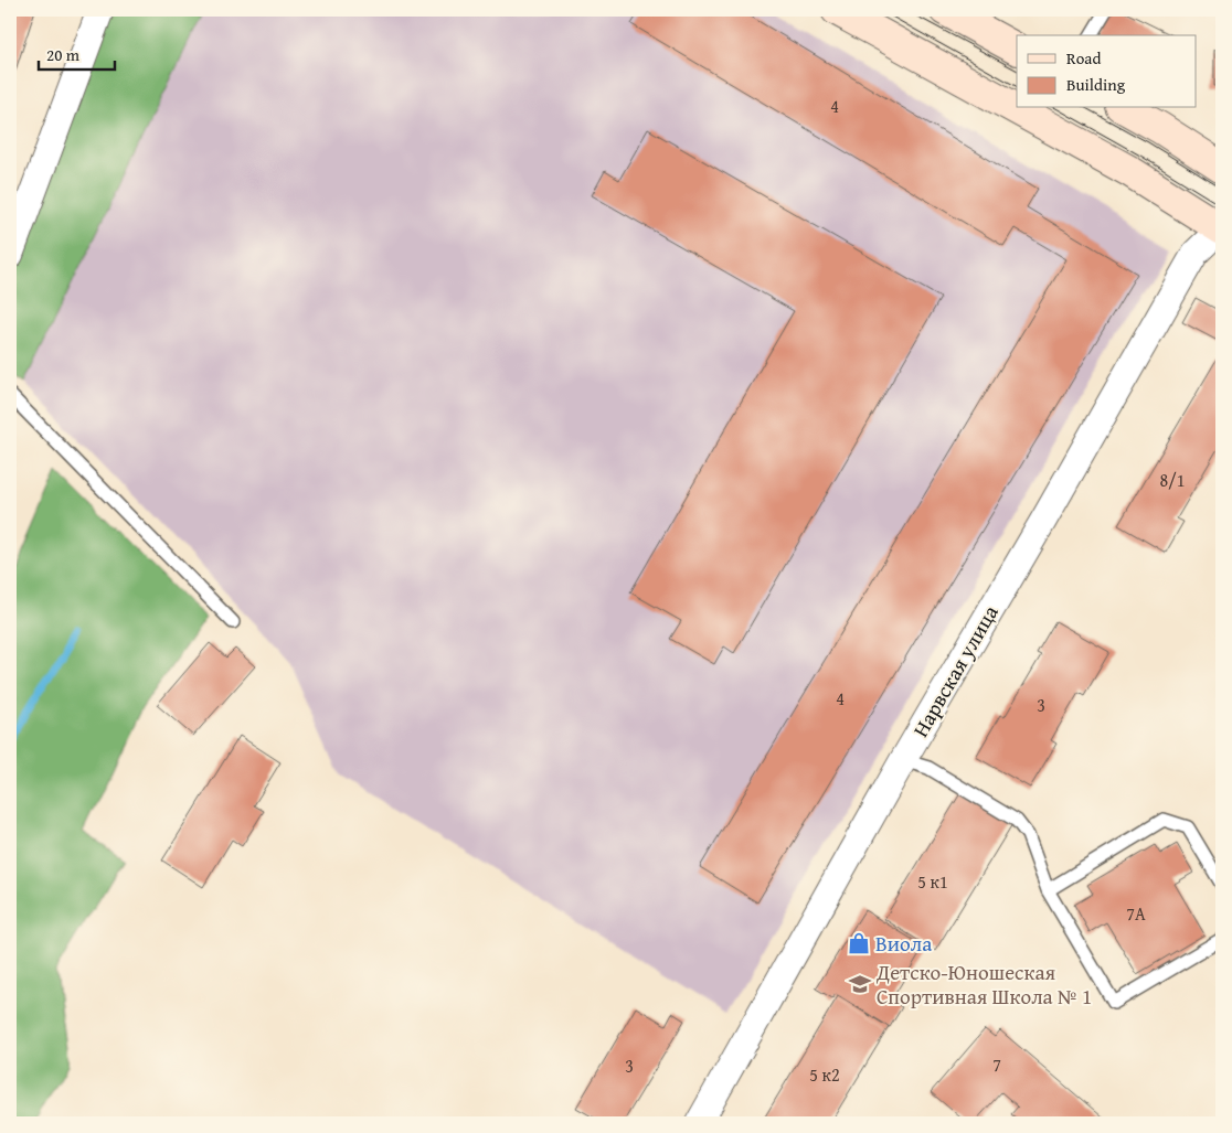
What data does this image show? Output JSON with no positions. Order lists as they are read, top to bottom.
{
  "streets": {
    "street": ["Нарвская улица"]
  },
  "places": {
    "shop": ["Виола"],
    "school or university": ["Детско-Юношеская Спортивная Школа № 1"]
  },
  "house_numbers": [
    "4",
    "8/1",
    "4",
    "3",
    "5 к1",
    "7А",
    "7",
    "3",
    "5 к2"
  ],
  "legend": ["Road", "Building"],
  "scale_bar": "20 m"
}
